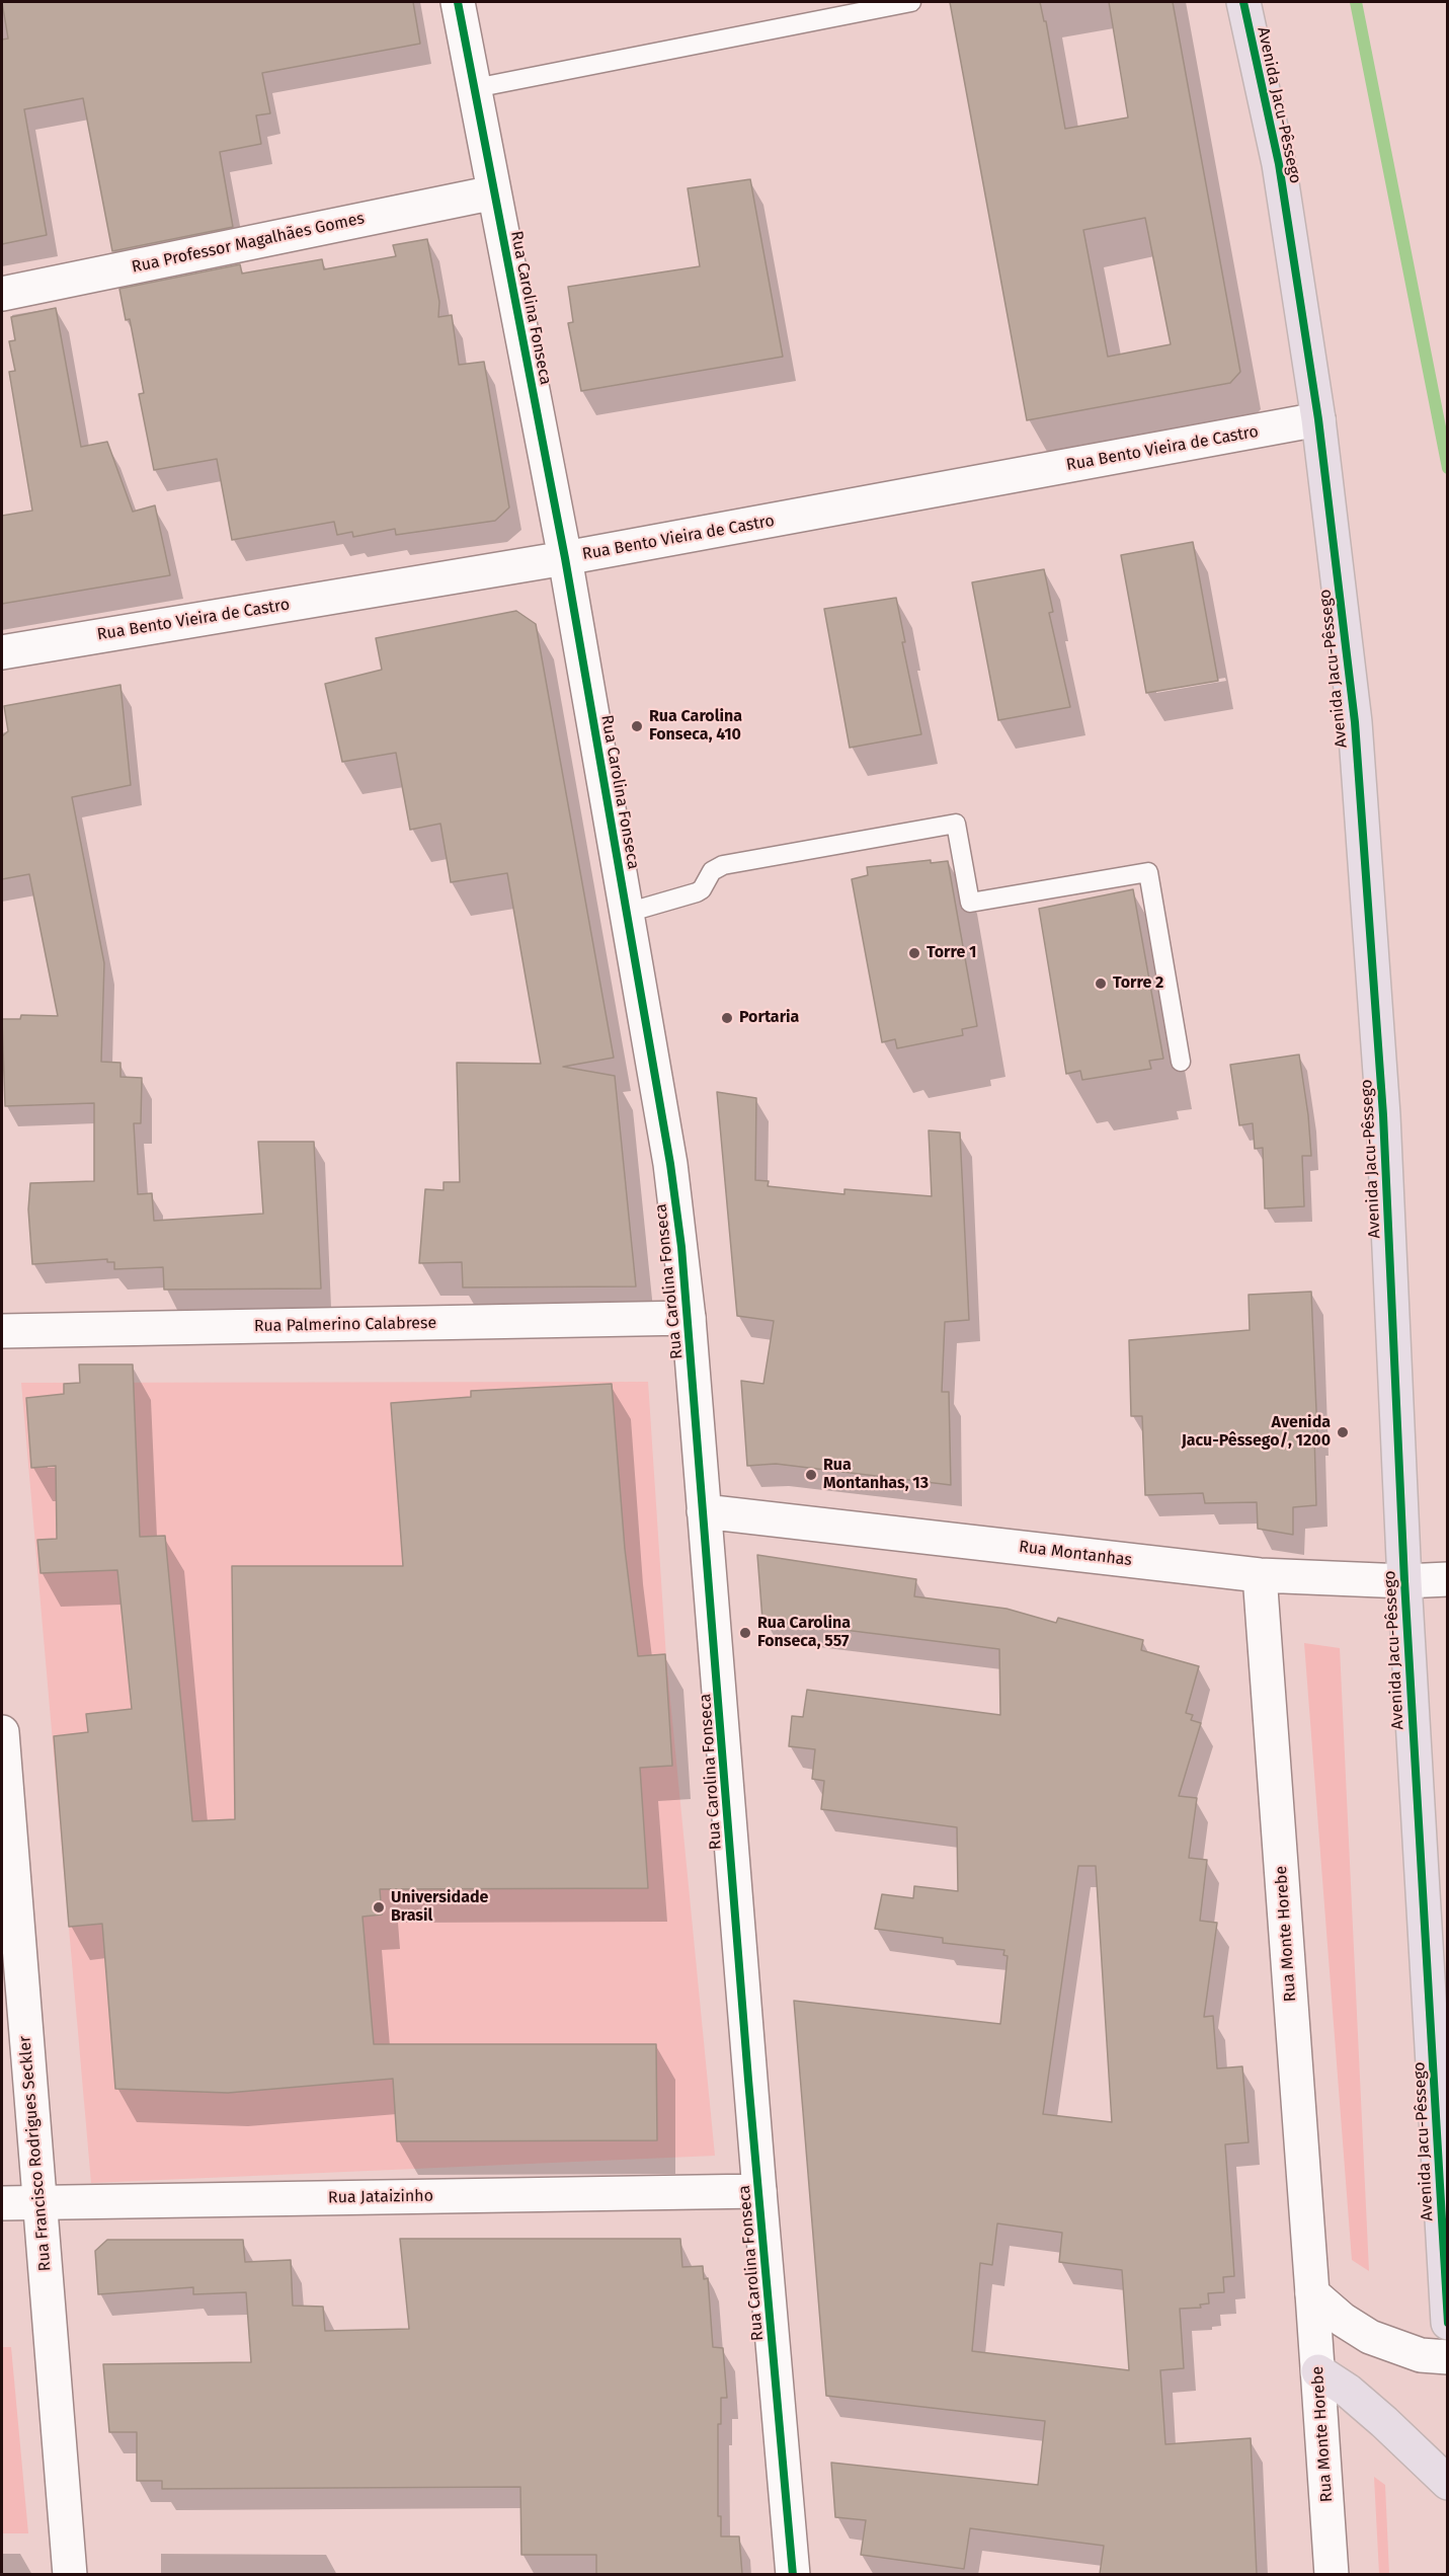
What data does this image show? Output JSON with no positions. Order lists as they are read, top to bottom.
{
  "streets": {
    "highway": ["Avenida Jacu-Pêssego"],
    "street": [
      "Rua Professor Magalhães Gomes",
      "Rua Carolina Fonseca",
      "Rua Bento Vieira de Castro",
      "Rua Palmerino Calabrese",
      "Rua Montanhas",
      "Rua Monte Horebe",
      "Rua Francisco Rodrigues Seckler",
      "Rua Jataizinho"
    ]
  },
  "crossings": [
    ["Avenida Jacu-Pêssego", "Rua Bento Vieira de Castro"],
    ["Avenida Jacu-Pêssego", "Rua Montanhas"],
    ["Rua Professor Magalhães Gomes", "Rua Carolina Fonseca"],
    ["Rua Carolina Fonseca", "Rua Bento Vieira de Castro"],
    ["Rua Carolina Fonseca", "Rua Palmerino Calabrese"],
    ["Rua Carolina Fonseca", "Rua Montanhas"],
    ["Rua Carolina Fonseca", "Rua Jataizinho"],
    ["Rua Montanhas", "Rua Monte Horebe"],
    ["Rua Francisco Rodrigues Seckler", "Rua Jataizinho"]
  ],
  "places": [
    "Rua Carolina Fonseca, 410",
    "Torre 1",
    "Torre 2",
    "Portaria",
    "Avenida Jacu-Pêssego/, 1200",
    "Rua Montanhas, 13",
    "Rua Carolina Fonseca, 557",
    "Universidade Brasil"
  ]
}
